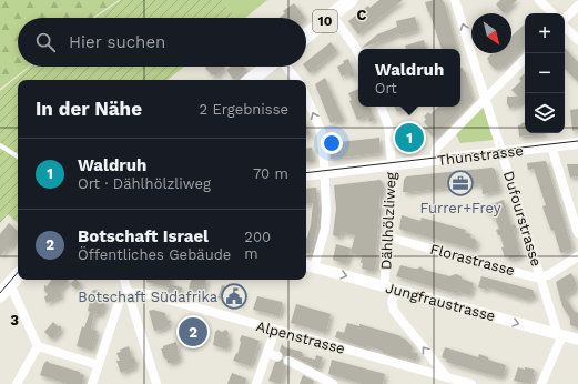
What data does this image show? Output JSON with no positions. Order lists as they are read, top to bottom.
{
  "streets": {
    "main road": ["10"],
    "street": [
      "Thunstrasse",
      "Dufourstrasse",
      "Dählhölzliweg",
      "Florastrasse",
      "Jungfraustrasse",
      "Alpenstrasse"
    ]
  },
  "crossings": [
    ["Thunstrasse", "Dufourstrasse"],
    ["Thunstrasse", "Dählhölzliweg"],
    ["Dufourstrasse", "Florastrasse"],
    ["Dufourstrasse", "Jungfraustrasse"],
    ["Dählhölzliweg", "Florastrasse"],
    ["Dählhölzliweg", "Jungfraustrasse"]
  ],
  "one_way": ["Jungfraustrasse"],
  "places": {
    "office": ["Furrer+Frey"],
    "public building": ["Botschaft Südafrika"]
  },
  "north": "bottom right",
  "page": {
    "map_buttons": ["+", "−"],
    "search": "Hier suchen",
    "popup": ["Waldruh", "Ort"],
    "heading": ["In der Nähe", "2 Ergebnisse"],
    "pins": ["1", "2"],
    "list": [
      {
        "mark": "1",
        "name": "Waldruh",
        "note": "Ort · Dählhölzliweg",
        "value": "70 m"
      },
      {
        "mark": "2",
        "name": "Botschaft Israel",
        "note": "Öffentliches Gebäude",
        "value": "200 m"
      }
    ]
  },
  "grid": {
    "columns": ["C"],
    "rows": ["3"]
  }
}
